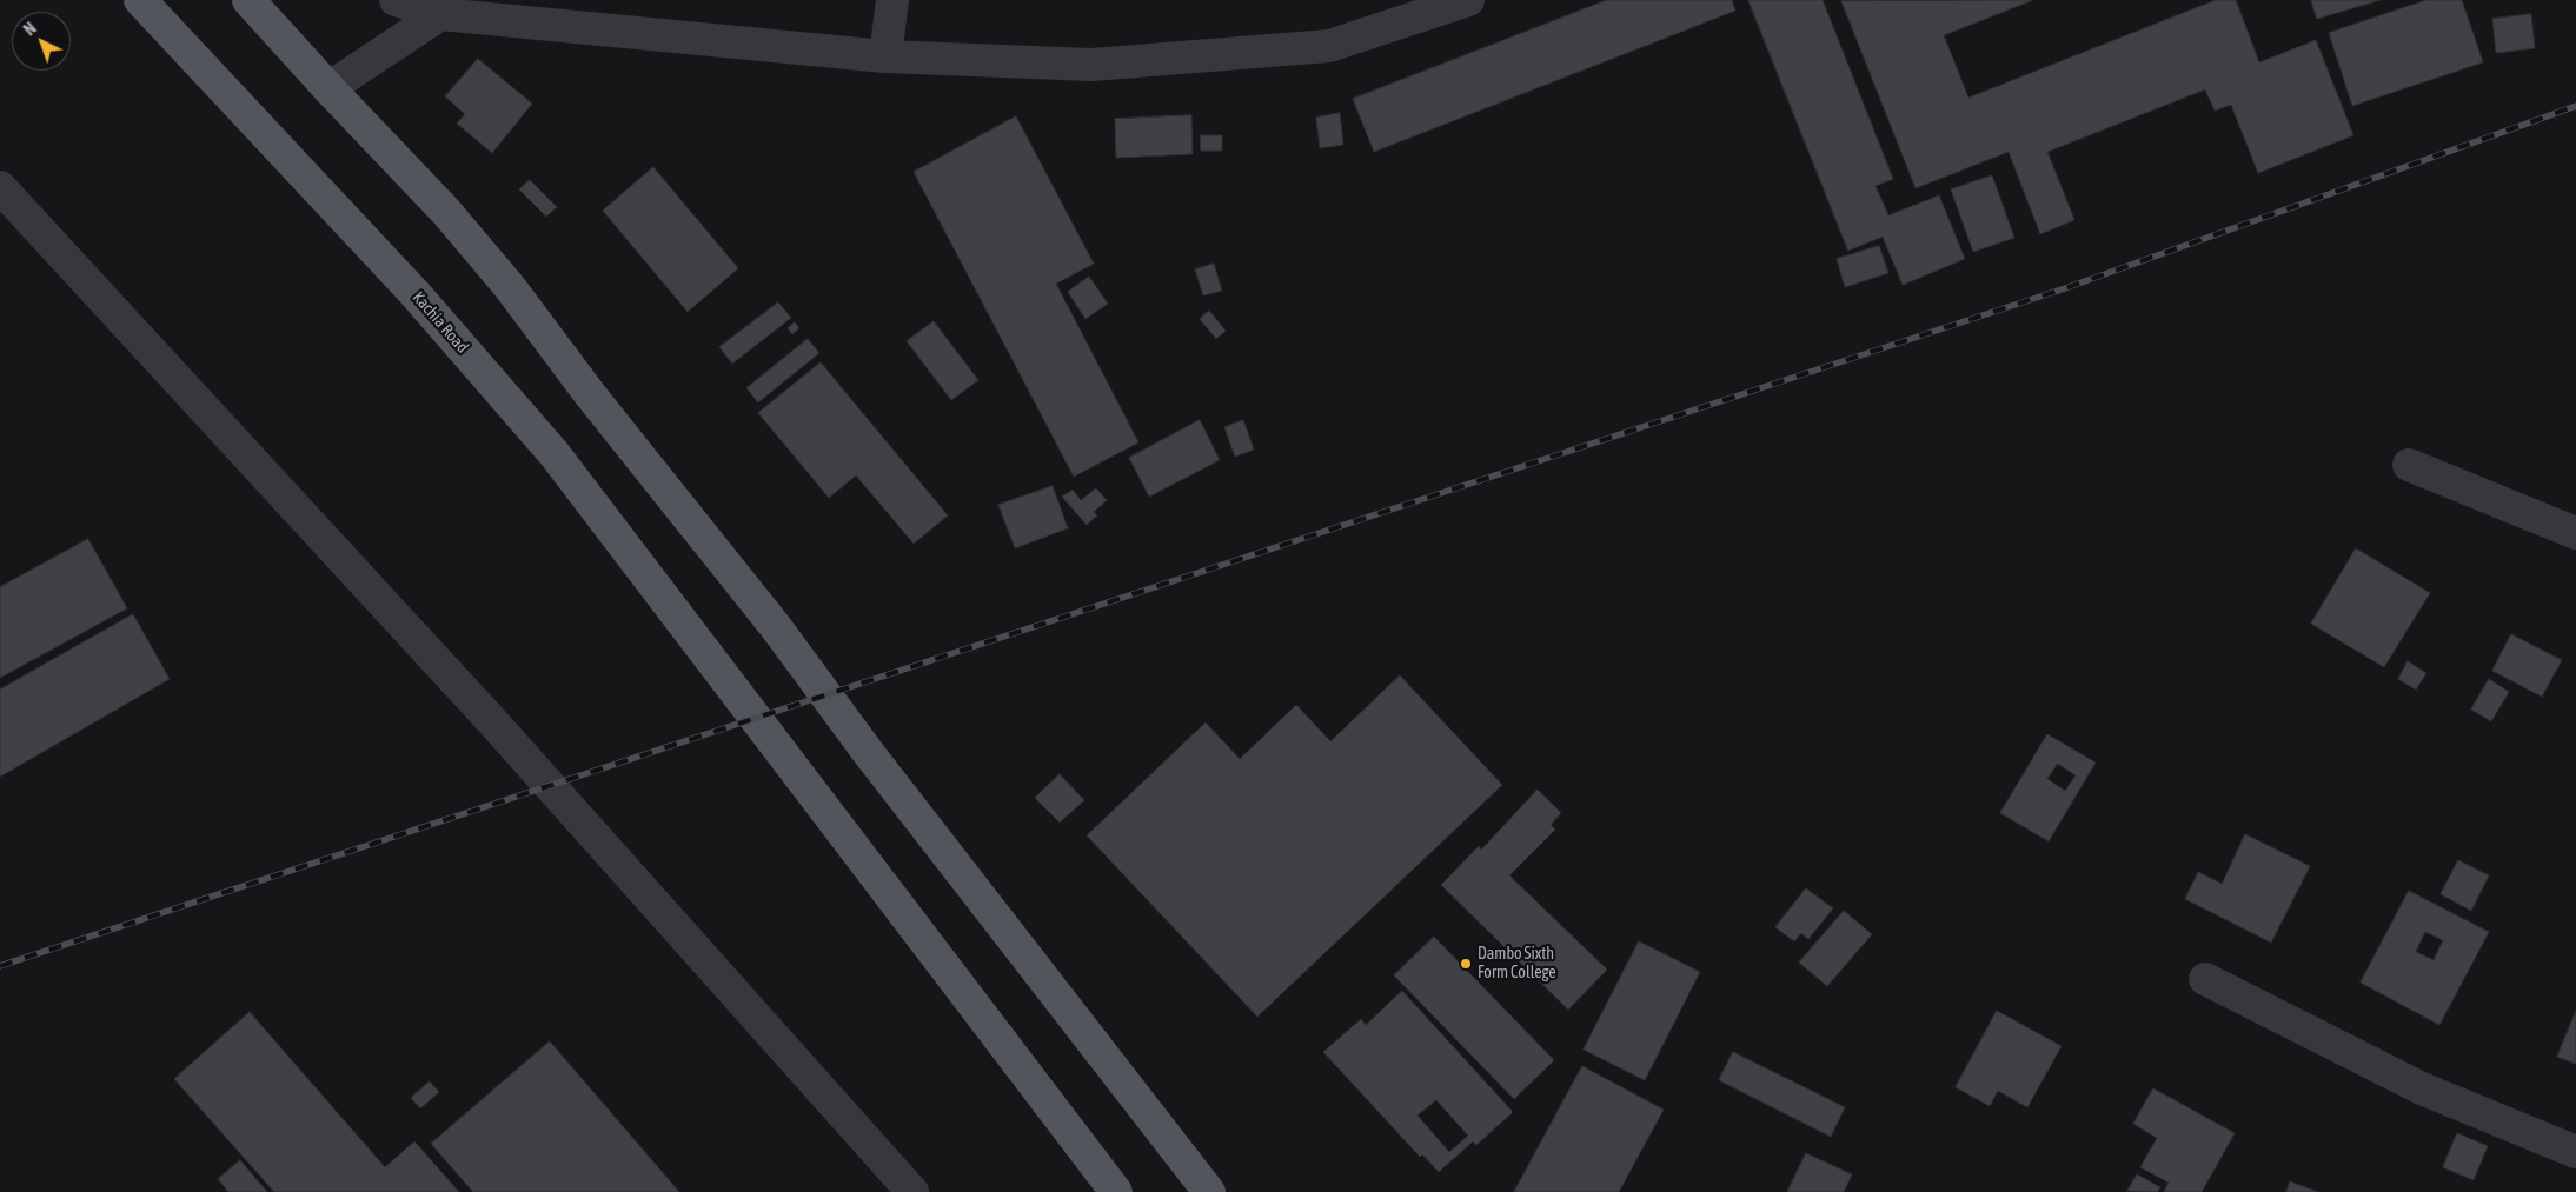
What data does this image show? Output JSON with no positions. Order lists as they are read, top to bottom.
{
  "streets": {
    "main road": ["Kachia Road"]
  },
  "places": ["Dambo Sixth Form College"],
  "north": "top left"
}
